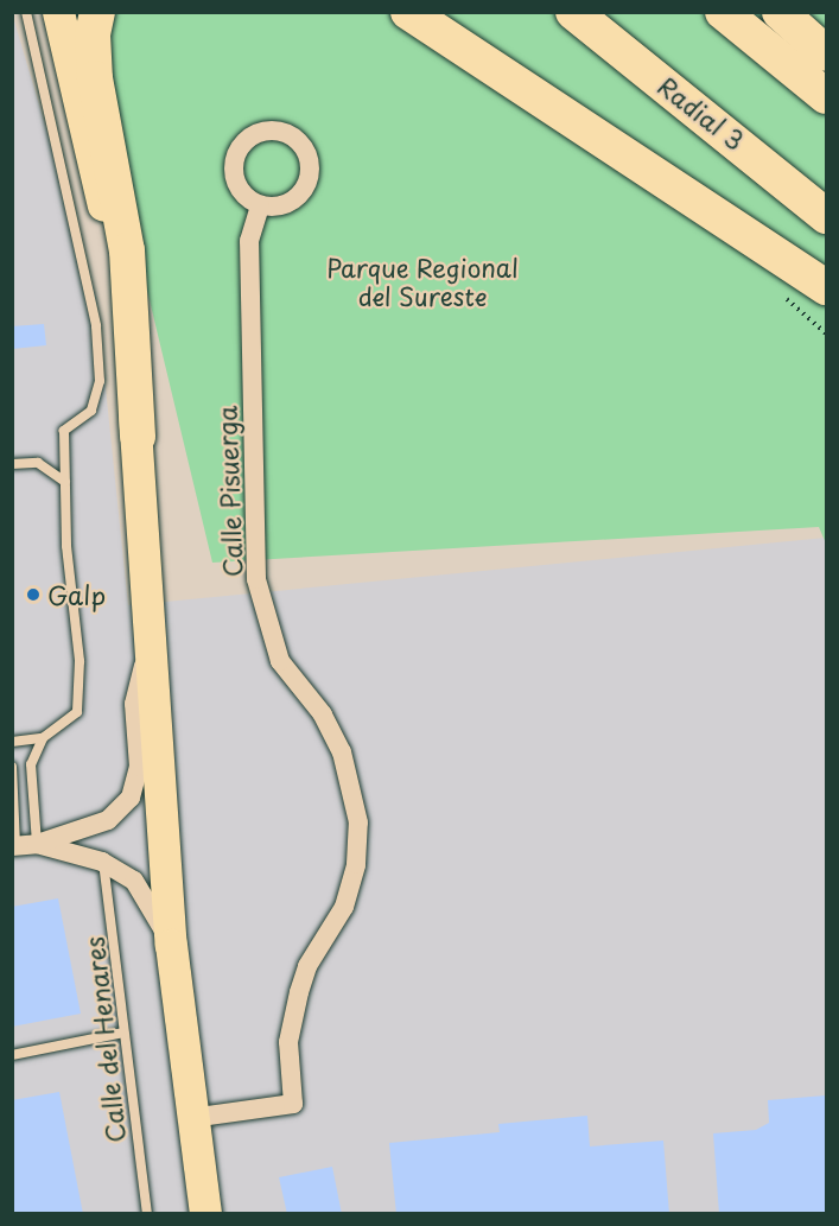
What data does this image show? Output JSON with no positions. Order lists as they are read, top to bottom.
{
  "streets": {
    "highway": ["Radial 3"],
    "street": ["Calle Pisuerga"],
    "lane": ["Calle del Henares"]
  },
  "parks": ["Parque Regional del Sureste"],
  "places": ["Galp"]
}
